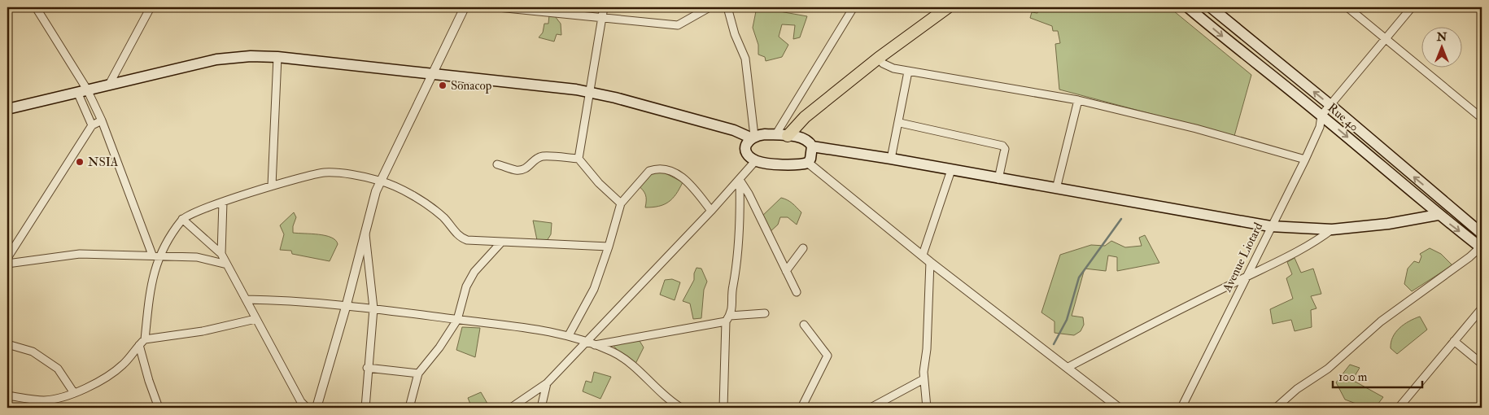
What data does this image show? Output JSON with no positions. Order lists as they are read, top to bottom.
{
  "streets": {
    "main road": ["Rue 40"],
    "street": ["Avenue Liotard"]
  },
  "crossings": [
    ["Rue 40", "Avenue Liotard"]
  ],
  "places": ["Sonacop", "NSIA"],
  "scale_bar": "100 m",
  "north": "top"
}
